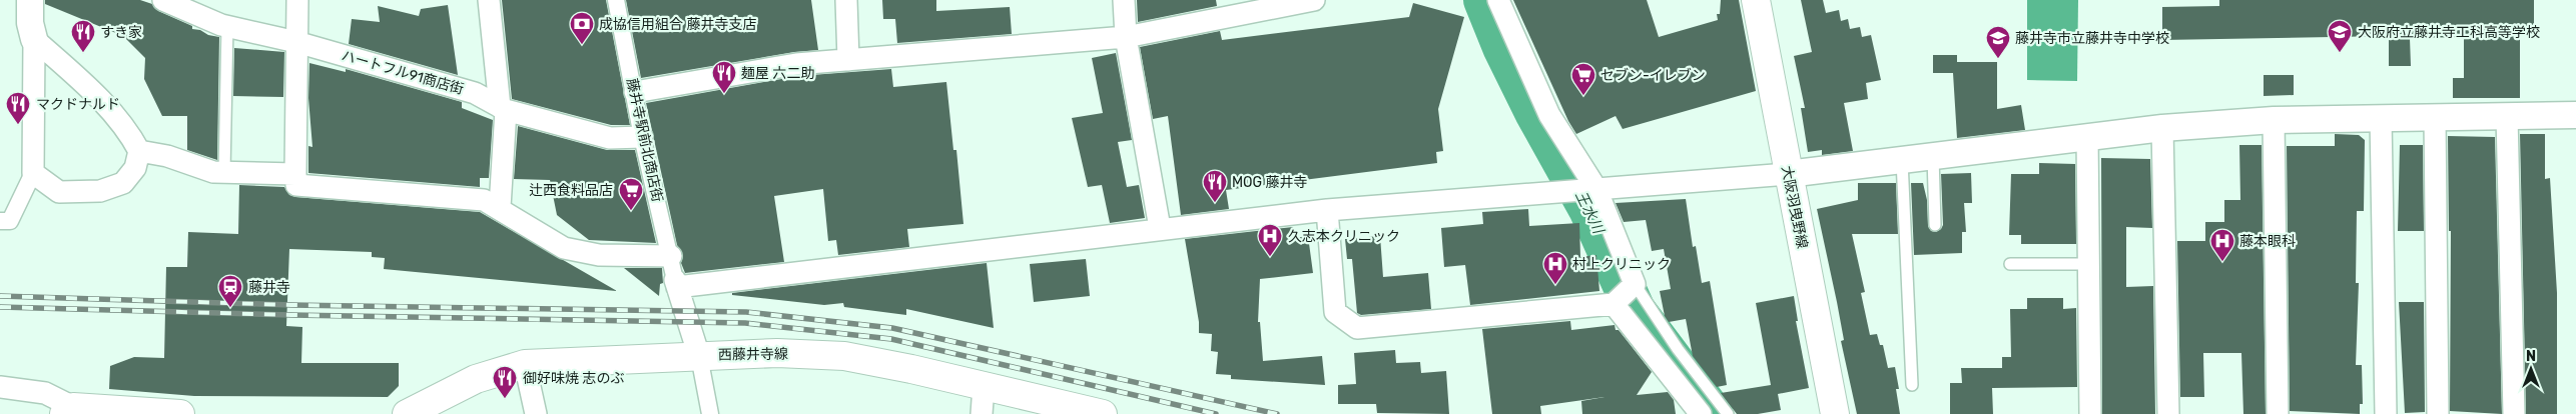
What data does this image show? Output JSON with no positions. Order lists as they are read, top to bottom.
{
  "streets": {
    "main road": ["大阪羽曳野線", "西藤井寺線"],
    "street": ["ハートフル91商店街", "藤井寺駅前北商店街"]
  },
  "crossings": [
    ["ハートフル91商店街", "藤井寺駅前北商店街"]
  ],
  "water": ["王水川"],
  "places": {
    "bank": ["成協信用組合 藤井寺支店"],
    "restaurant": [
      "すき家",
      "麺屋 六二助",
      "マクドナルド",
      "MOG 藤井寺",
      "御好味焼 志のぶ"
    ],
    "school or university": ["大阪府立藤井寺工科高等学校", "藤井寺市立藤井寺中学校"],
    "supermarket": ["セブン-イレブン", "辻西食料品店"],
    "hospital": ["久志本クリニック", "藤本眼科", "村上クリニック"],
    "station": ["藤井寺"]
  },
  "north": "top"
}
